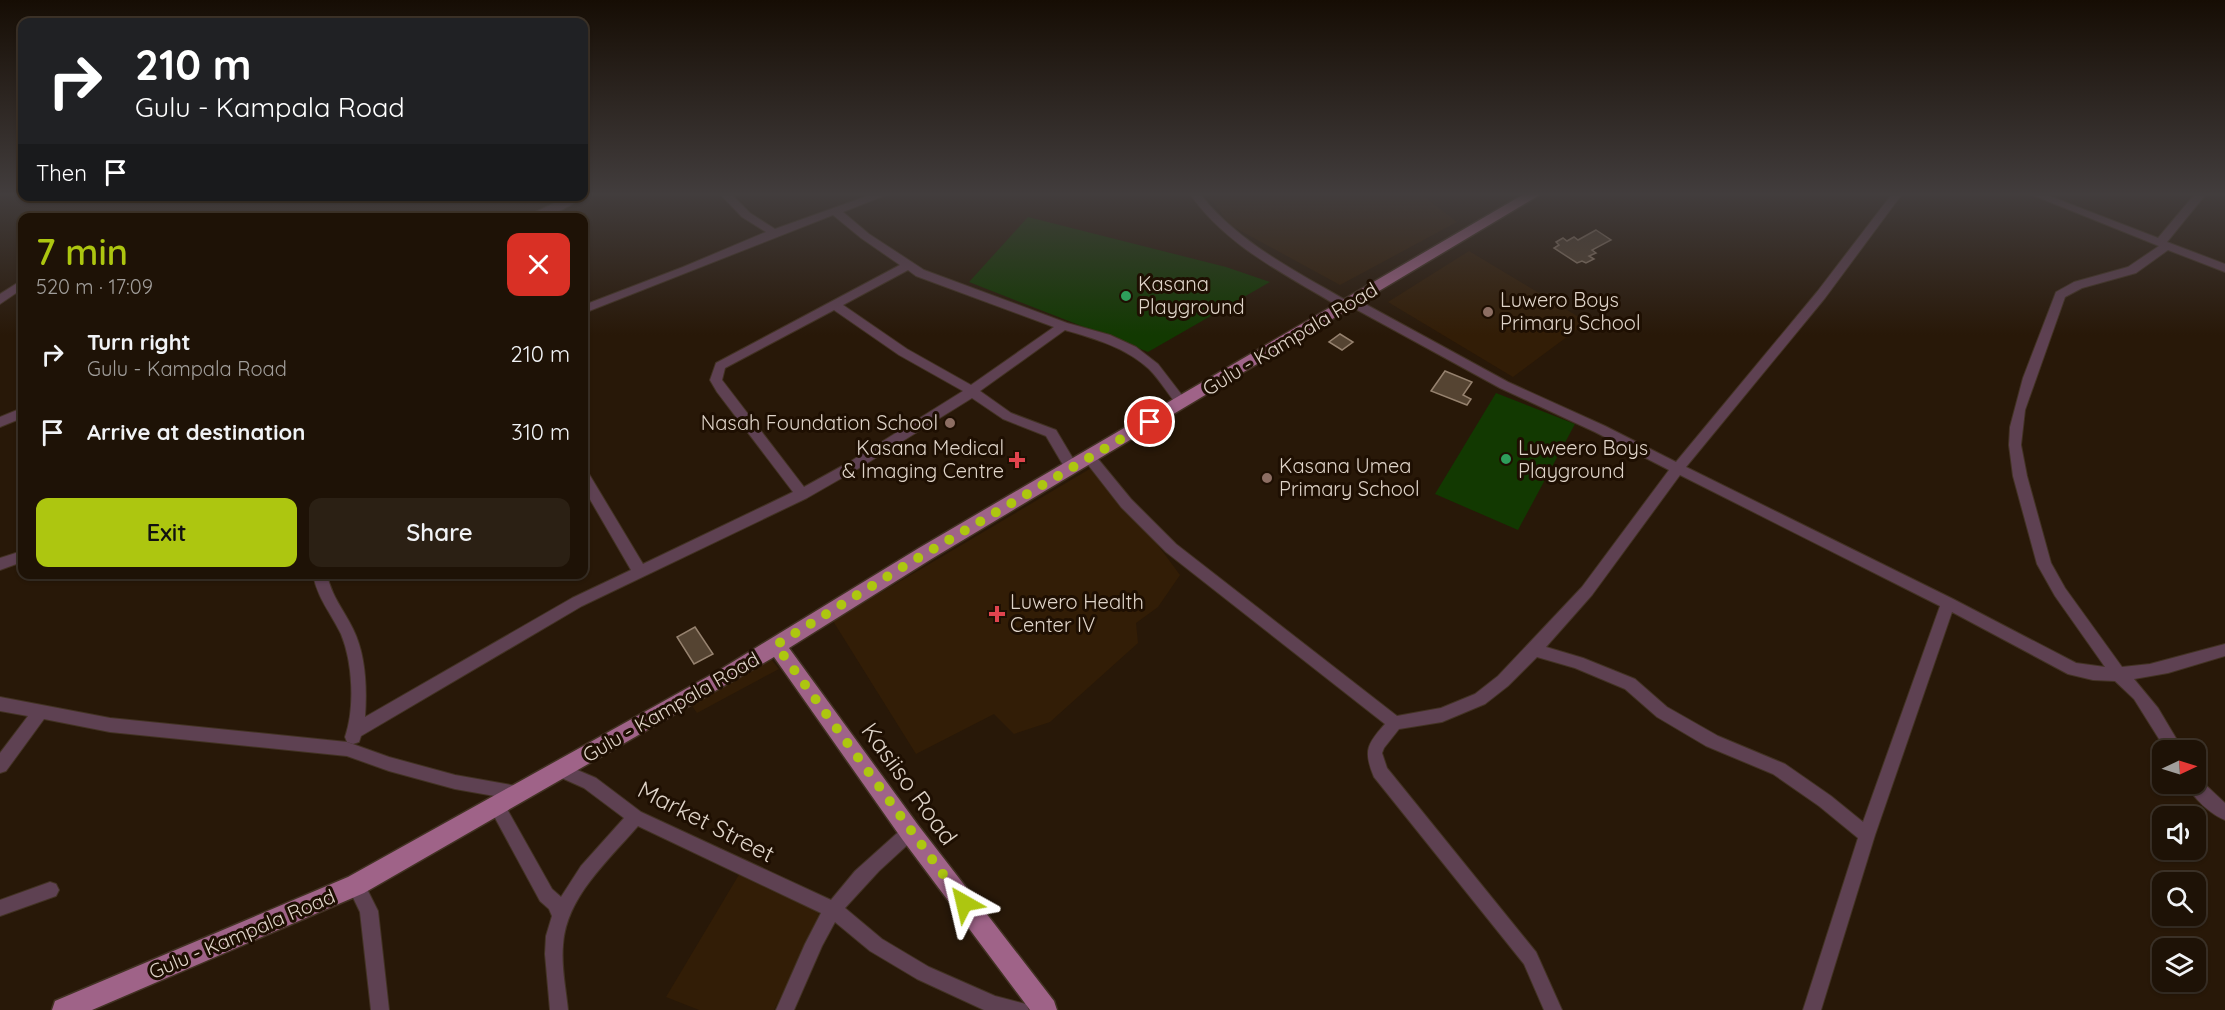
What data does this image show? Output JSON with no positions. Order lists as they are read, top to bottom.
{
  "streets": {
    "main road": ["Gulu - Kampala Road", "Kasiiso Road"],
    "street": ["Market Street"]
  },
  "crossings": [
    ["Gulu - Kampala Road", "Kasiiso Road"],
    ["Gulu - Kampala Road", "Market Street"]
  ],
  "places": {
    "other": [
      "Kasana Playground",
      "Luwero Boys Primary School",
      "Nasah Foundation School",
      "Luweero Boys Playground",
      "Kasana Umea Primary School"
    ],
    "health": ["Kasana Medical & Imaging Centre", "Luwero Health Center IV"]
  },
  "north": "right",
  "page": {
    "turn": ["210 m", "Gulu - Kampala Road"],
    "then": "Then",
    "heading": ["7 min", "520 m · 17:09"],
    "list": [
      {
        "name": "Turn right",
        "note": "Gulu - Kampala Road",
        "value": "210 m"
      },
      {
        "name": "Arrive at destination",
        "value": "310 m"
      }
    ],
    "buttons": ["Exit", "Share"]
  }
}
